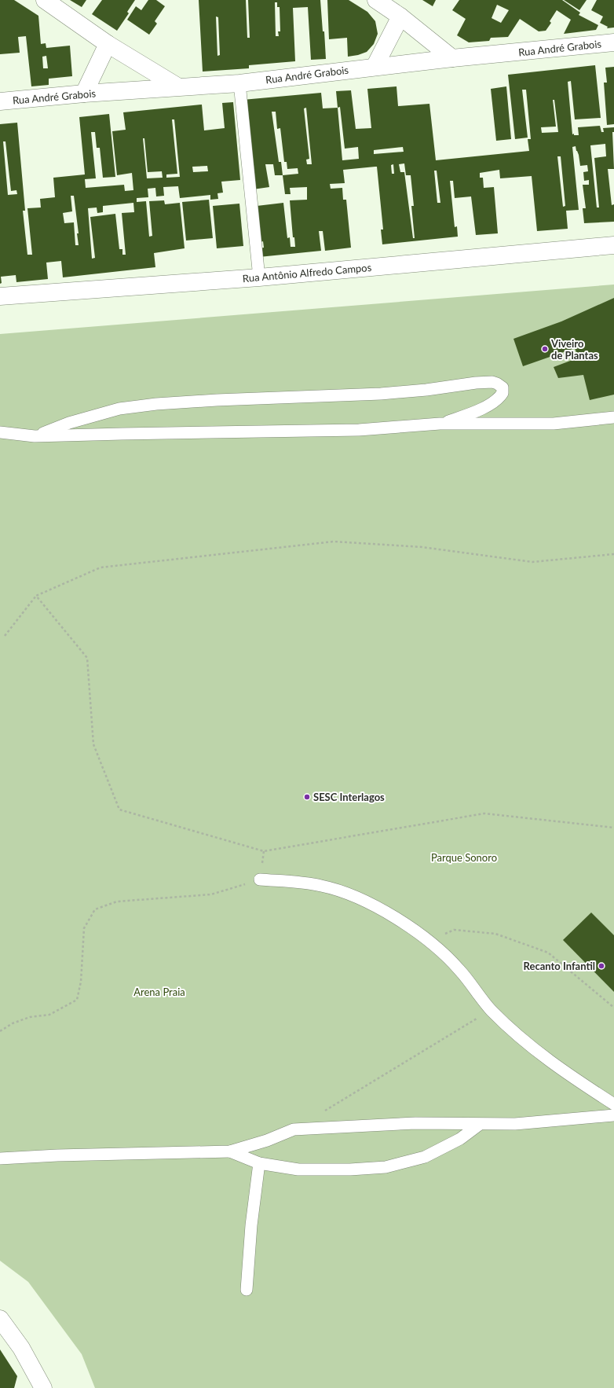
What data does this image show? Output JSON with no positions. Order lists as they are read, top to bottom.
{
  "streets": {
    "street": ["Rua André Grabois", "Rua Antônio Alfredo Campos"]
  },
  "parks": ["Parque Sonoro", "Arena Praia"],
  "places": ["Viveiro de Plantas", "SESC Interlagos", "Recanto Infantil"]
}
